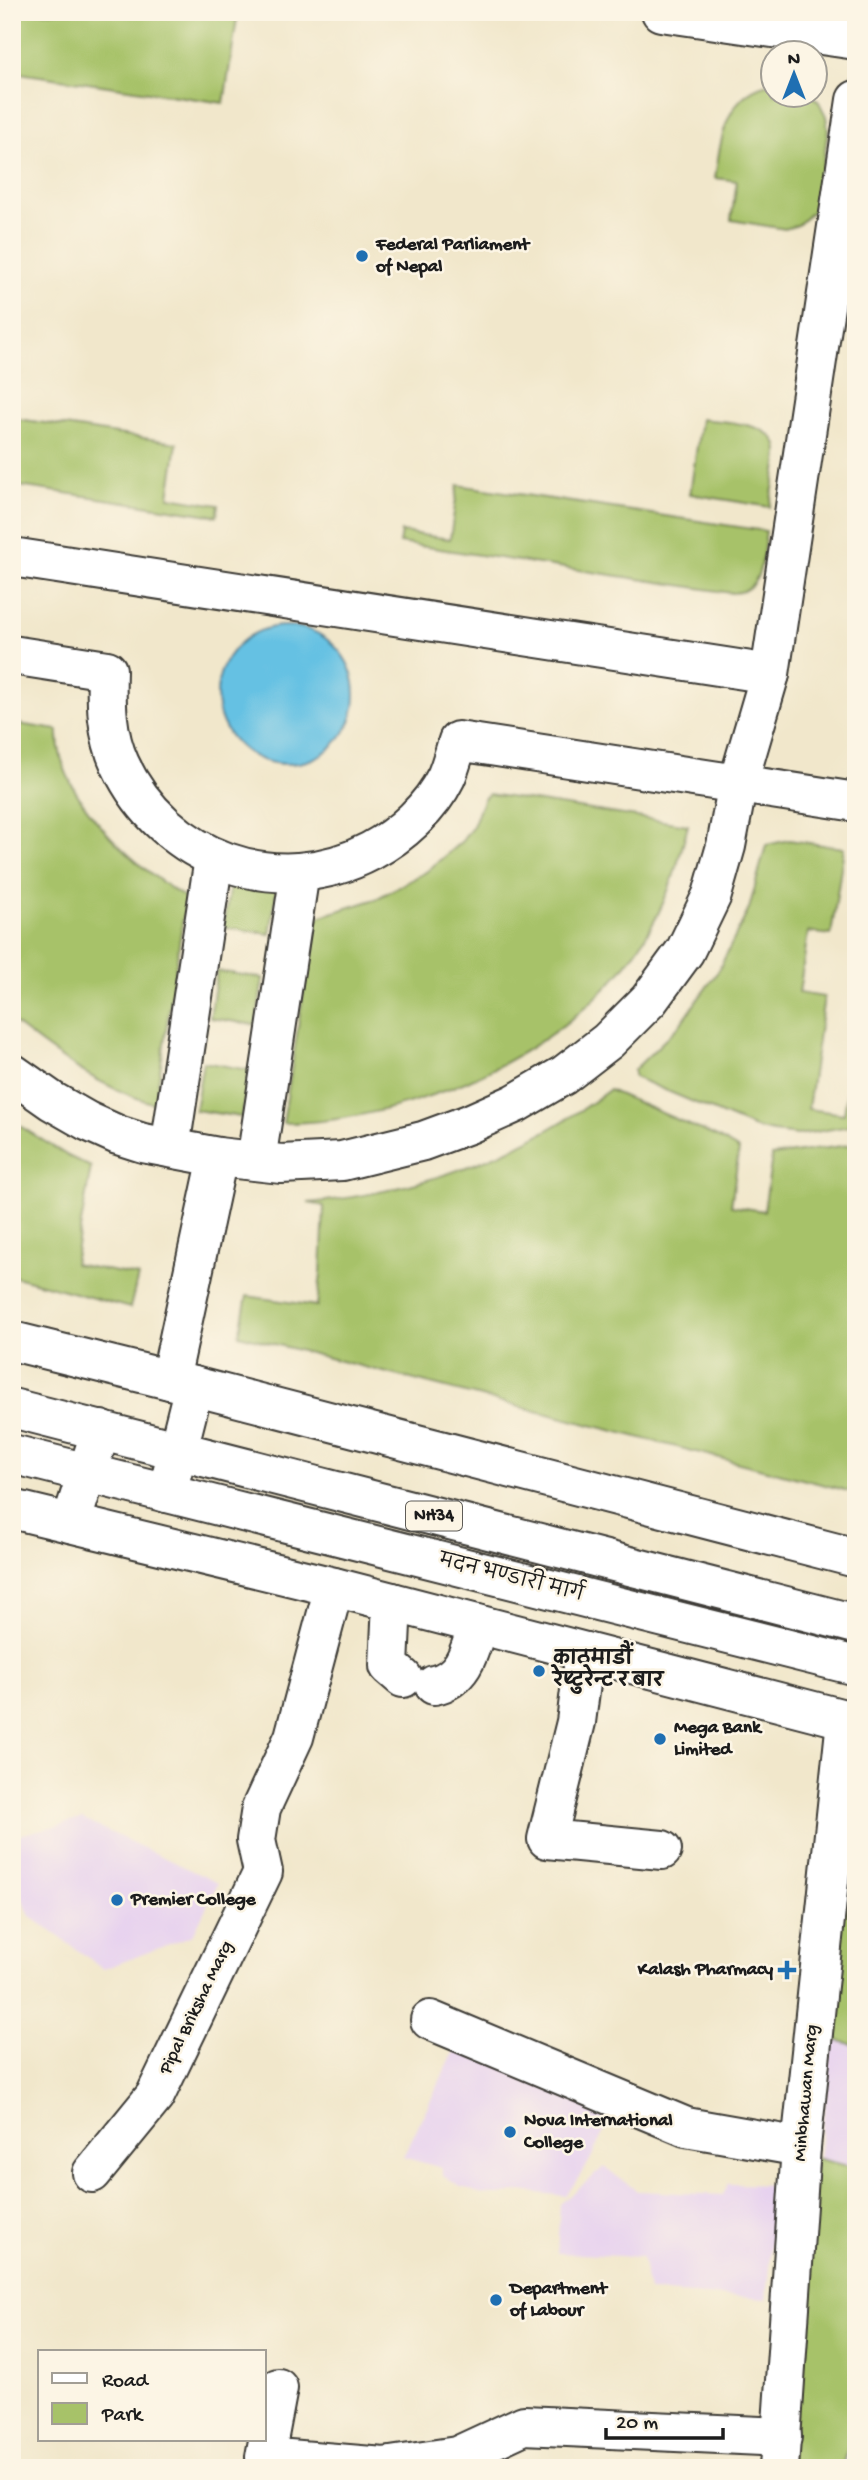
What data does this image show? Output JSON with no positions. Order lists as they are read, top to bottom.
{
  "streets": {
    "main road": [
      "NH34",
      "मदन भण्डारी मार्ग",
      "Pipal Briksha Marg",
      "Minbhawan Marg"
    ]
  },
  "places": {
    "other": [
      "Federal Parliament of Nepal",
      "काठमाडौं रेष्टुरेन्ट र बार",
      "Mega Bank Limited",
      "Premier College",
      "Nova International College",
      "Department of Labour"
    ],
    "health": ["Kalash Pharmacy"]
  },
  "legend": ["Road", "Park"],
  "scale_bar": "20 m",
  "north": "top"
}
